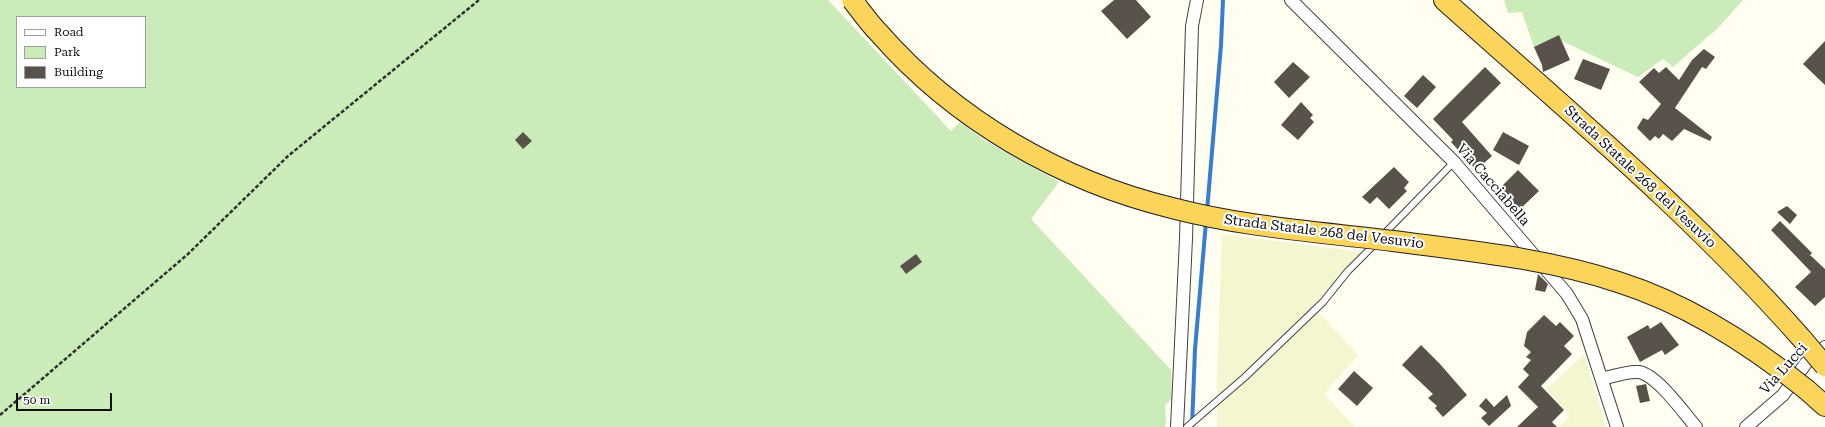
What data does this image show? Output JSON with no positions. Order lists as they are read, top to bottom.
{
  "streets": {
    "highway": ["Strada Statale 268 del Vesuvio"],
    "street": ["Via Cacciabella", "Via Lucci"]
  },
  "legend": ["Road", "Park", "Building"],
  "scale_bar": "50 m"
}
